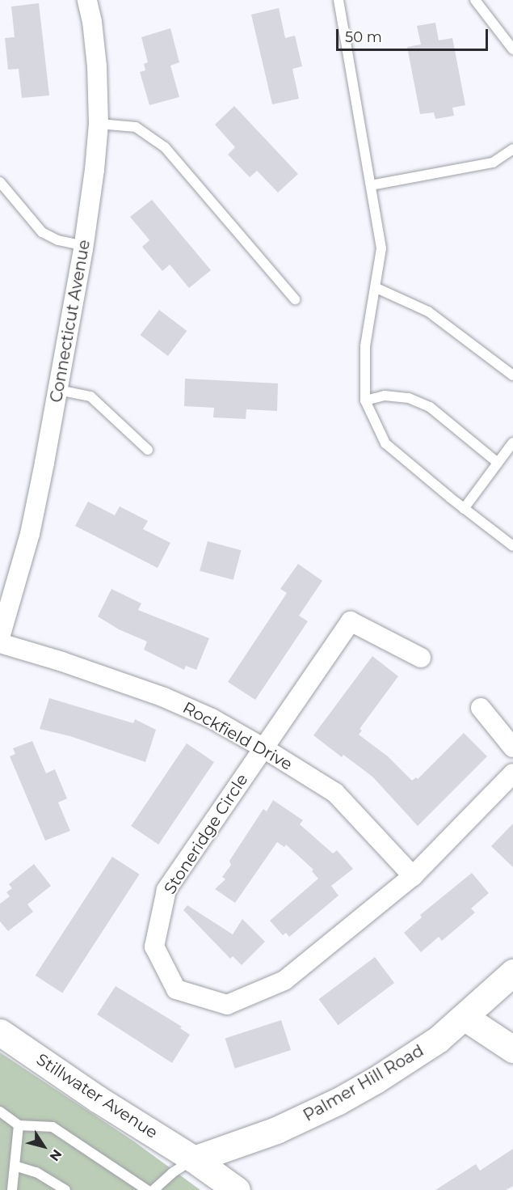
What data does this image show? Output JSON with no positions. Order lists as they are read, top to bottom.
{
  "streets": {
    "main road": ["Palmer Hill Road", "Stillwater Avenue"],
    "street": ["Connecticut Avenue", "Rockfield Drive", "Stoneridge Circle"]
  },
  "crossings": [
    ["Rockfield Drive", "Stoneridge Circle"],
    ["Palmer Hill Road", "Stillwater Avenue"]
  ],
  "scale_bar": "50 m",
  "north": "bottom right"
}
